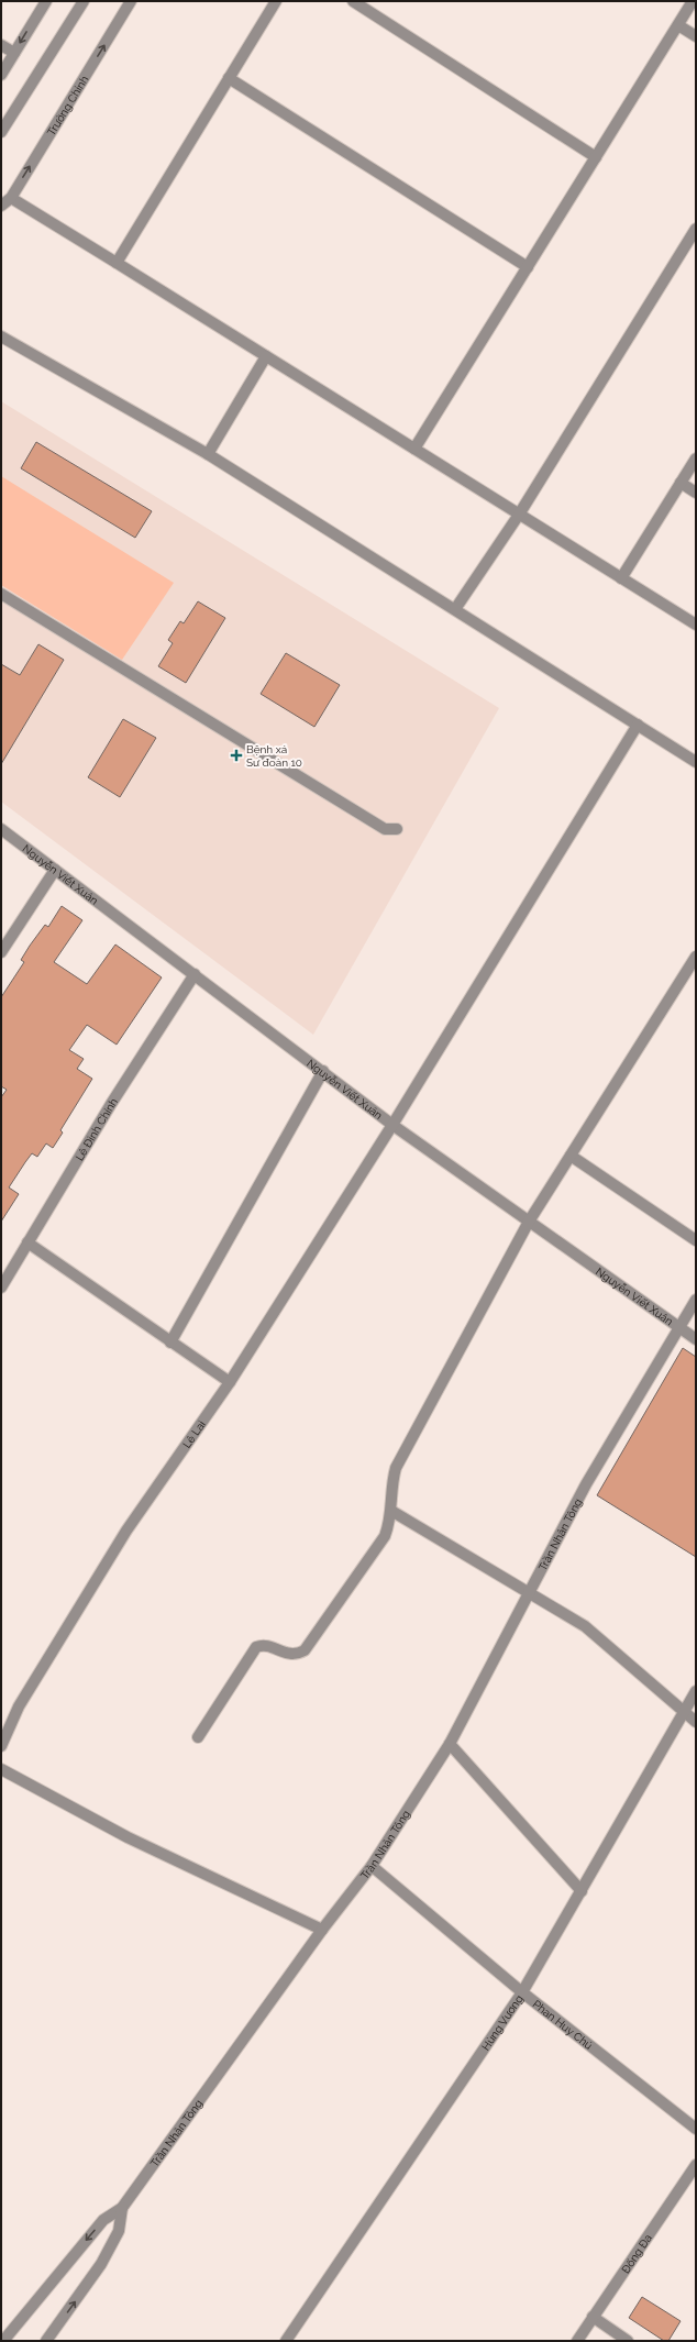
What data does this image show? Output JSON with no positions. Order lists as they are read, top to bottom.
{
  "streets": {
    "street": [
      "Trường Chinh",
      "Nguyễn Viết Xuân",
      "Lê Đình Chính",
      "Lê Lai",
      "Trần Nhân Tông",
      "Hùng Vương",
      "Phan Huy Chú",
      "Đống Đa"
    ]
  },
  "crossings": [
    ["Nguyễn Viết Xuân", "Lê Đình Chính"],
    ["Nguyễn Viết Xuân", "Lê Lai"],
    ["Nguyễn Viết Xuân", "Trần Nhân Tông"],
    ["Trần Nhân Tông", "Phan Huy Chú"],
    ["Hùng Vương", "Phan Huy Chú"]
  ],
  "places": {
    "health": ["Bệnh xá Sư đoàn 10"]
  }
}
